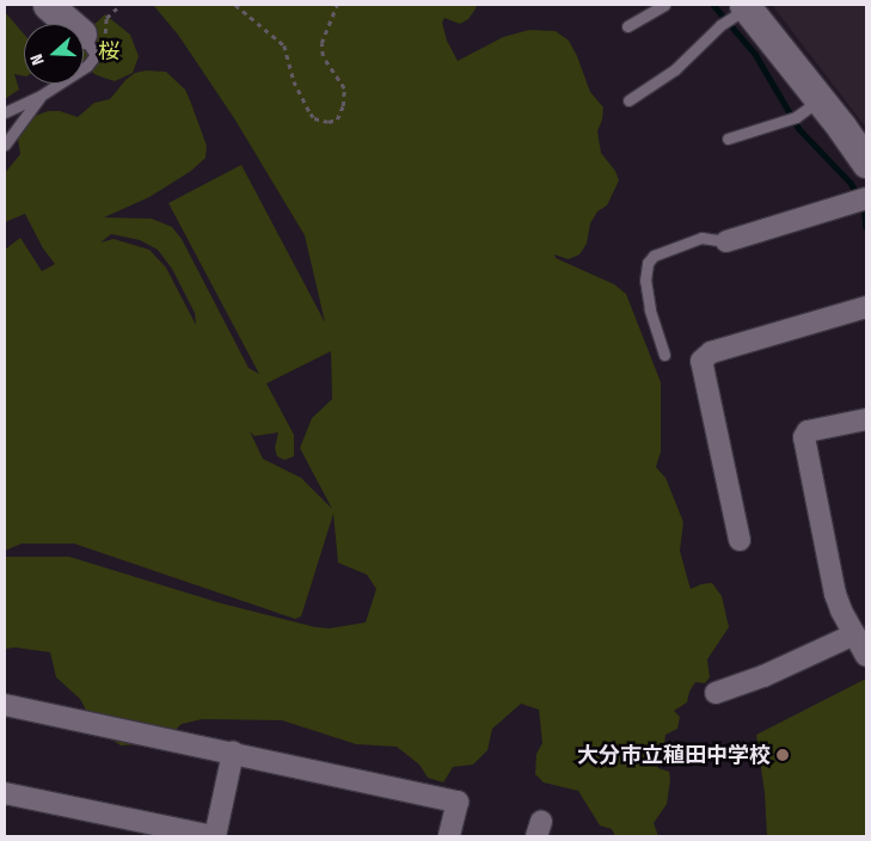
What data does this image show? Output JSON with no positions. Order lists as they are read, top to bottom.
{
  "parks": ["桜"],
  "places": ["大分市立稙田中学校"],
  "north": "left"
}
